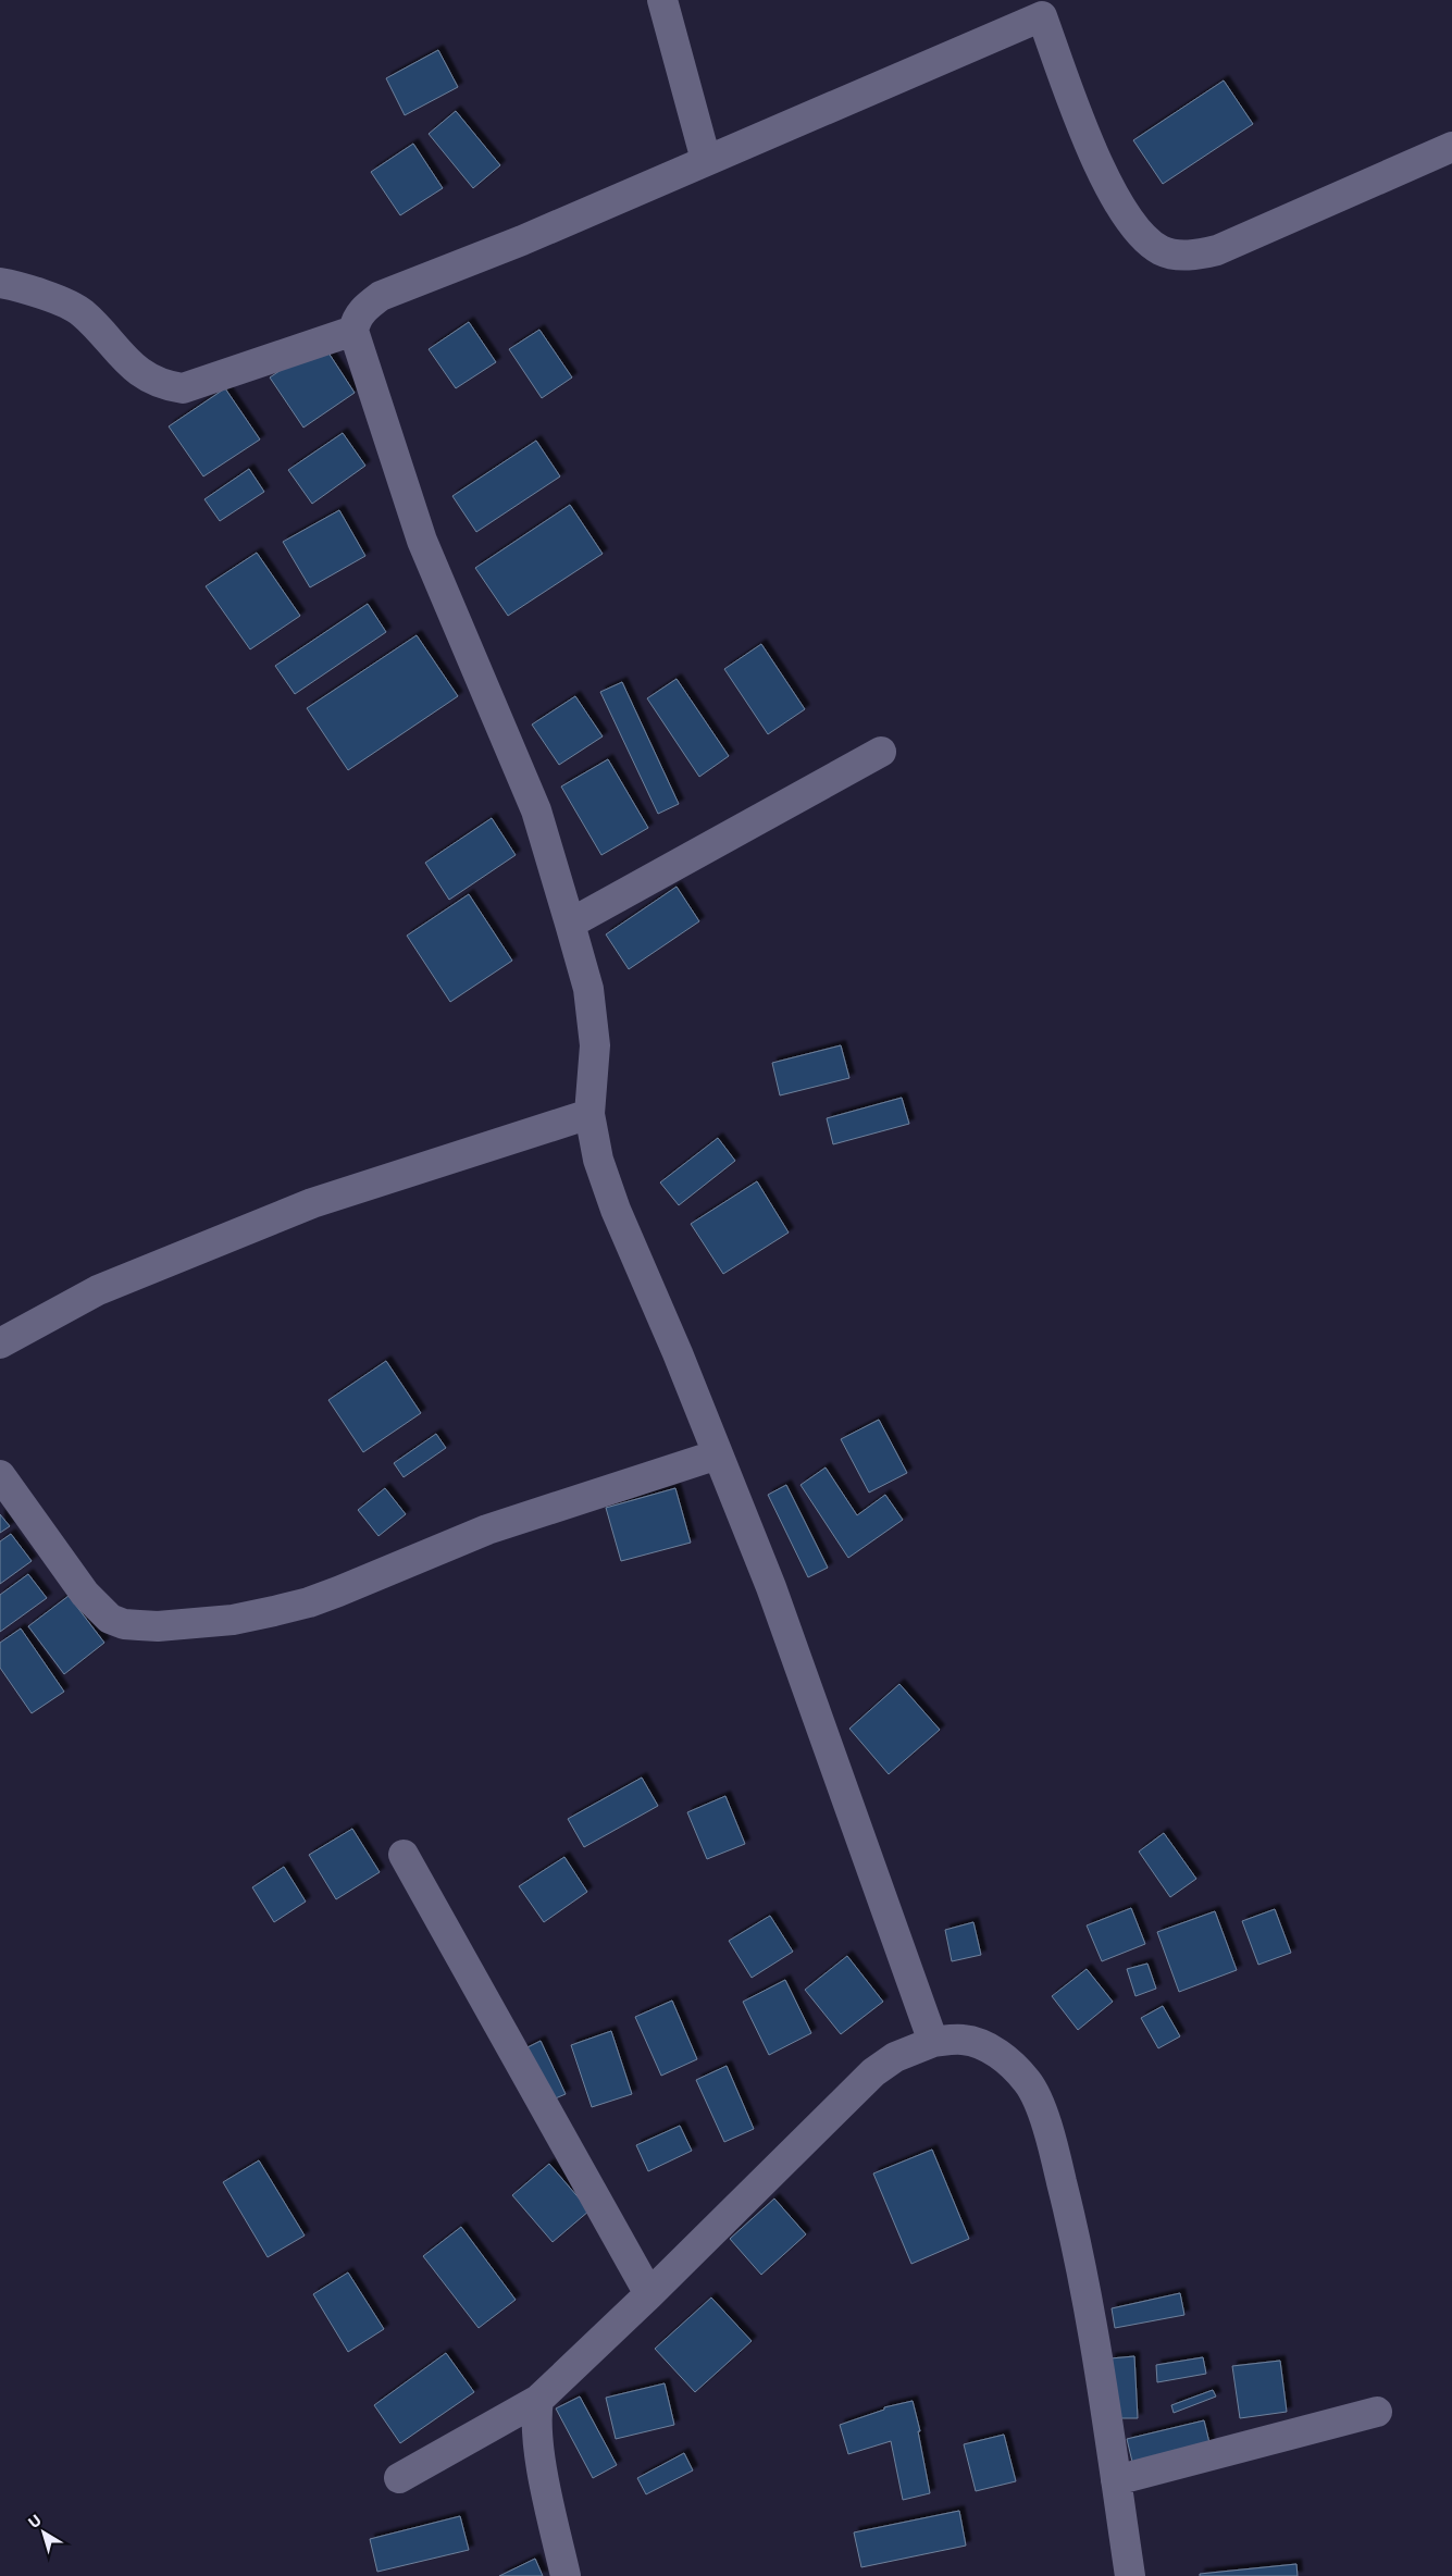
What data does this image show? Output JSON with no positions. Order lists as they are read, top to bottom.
{
  "north": "top left"
}
